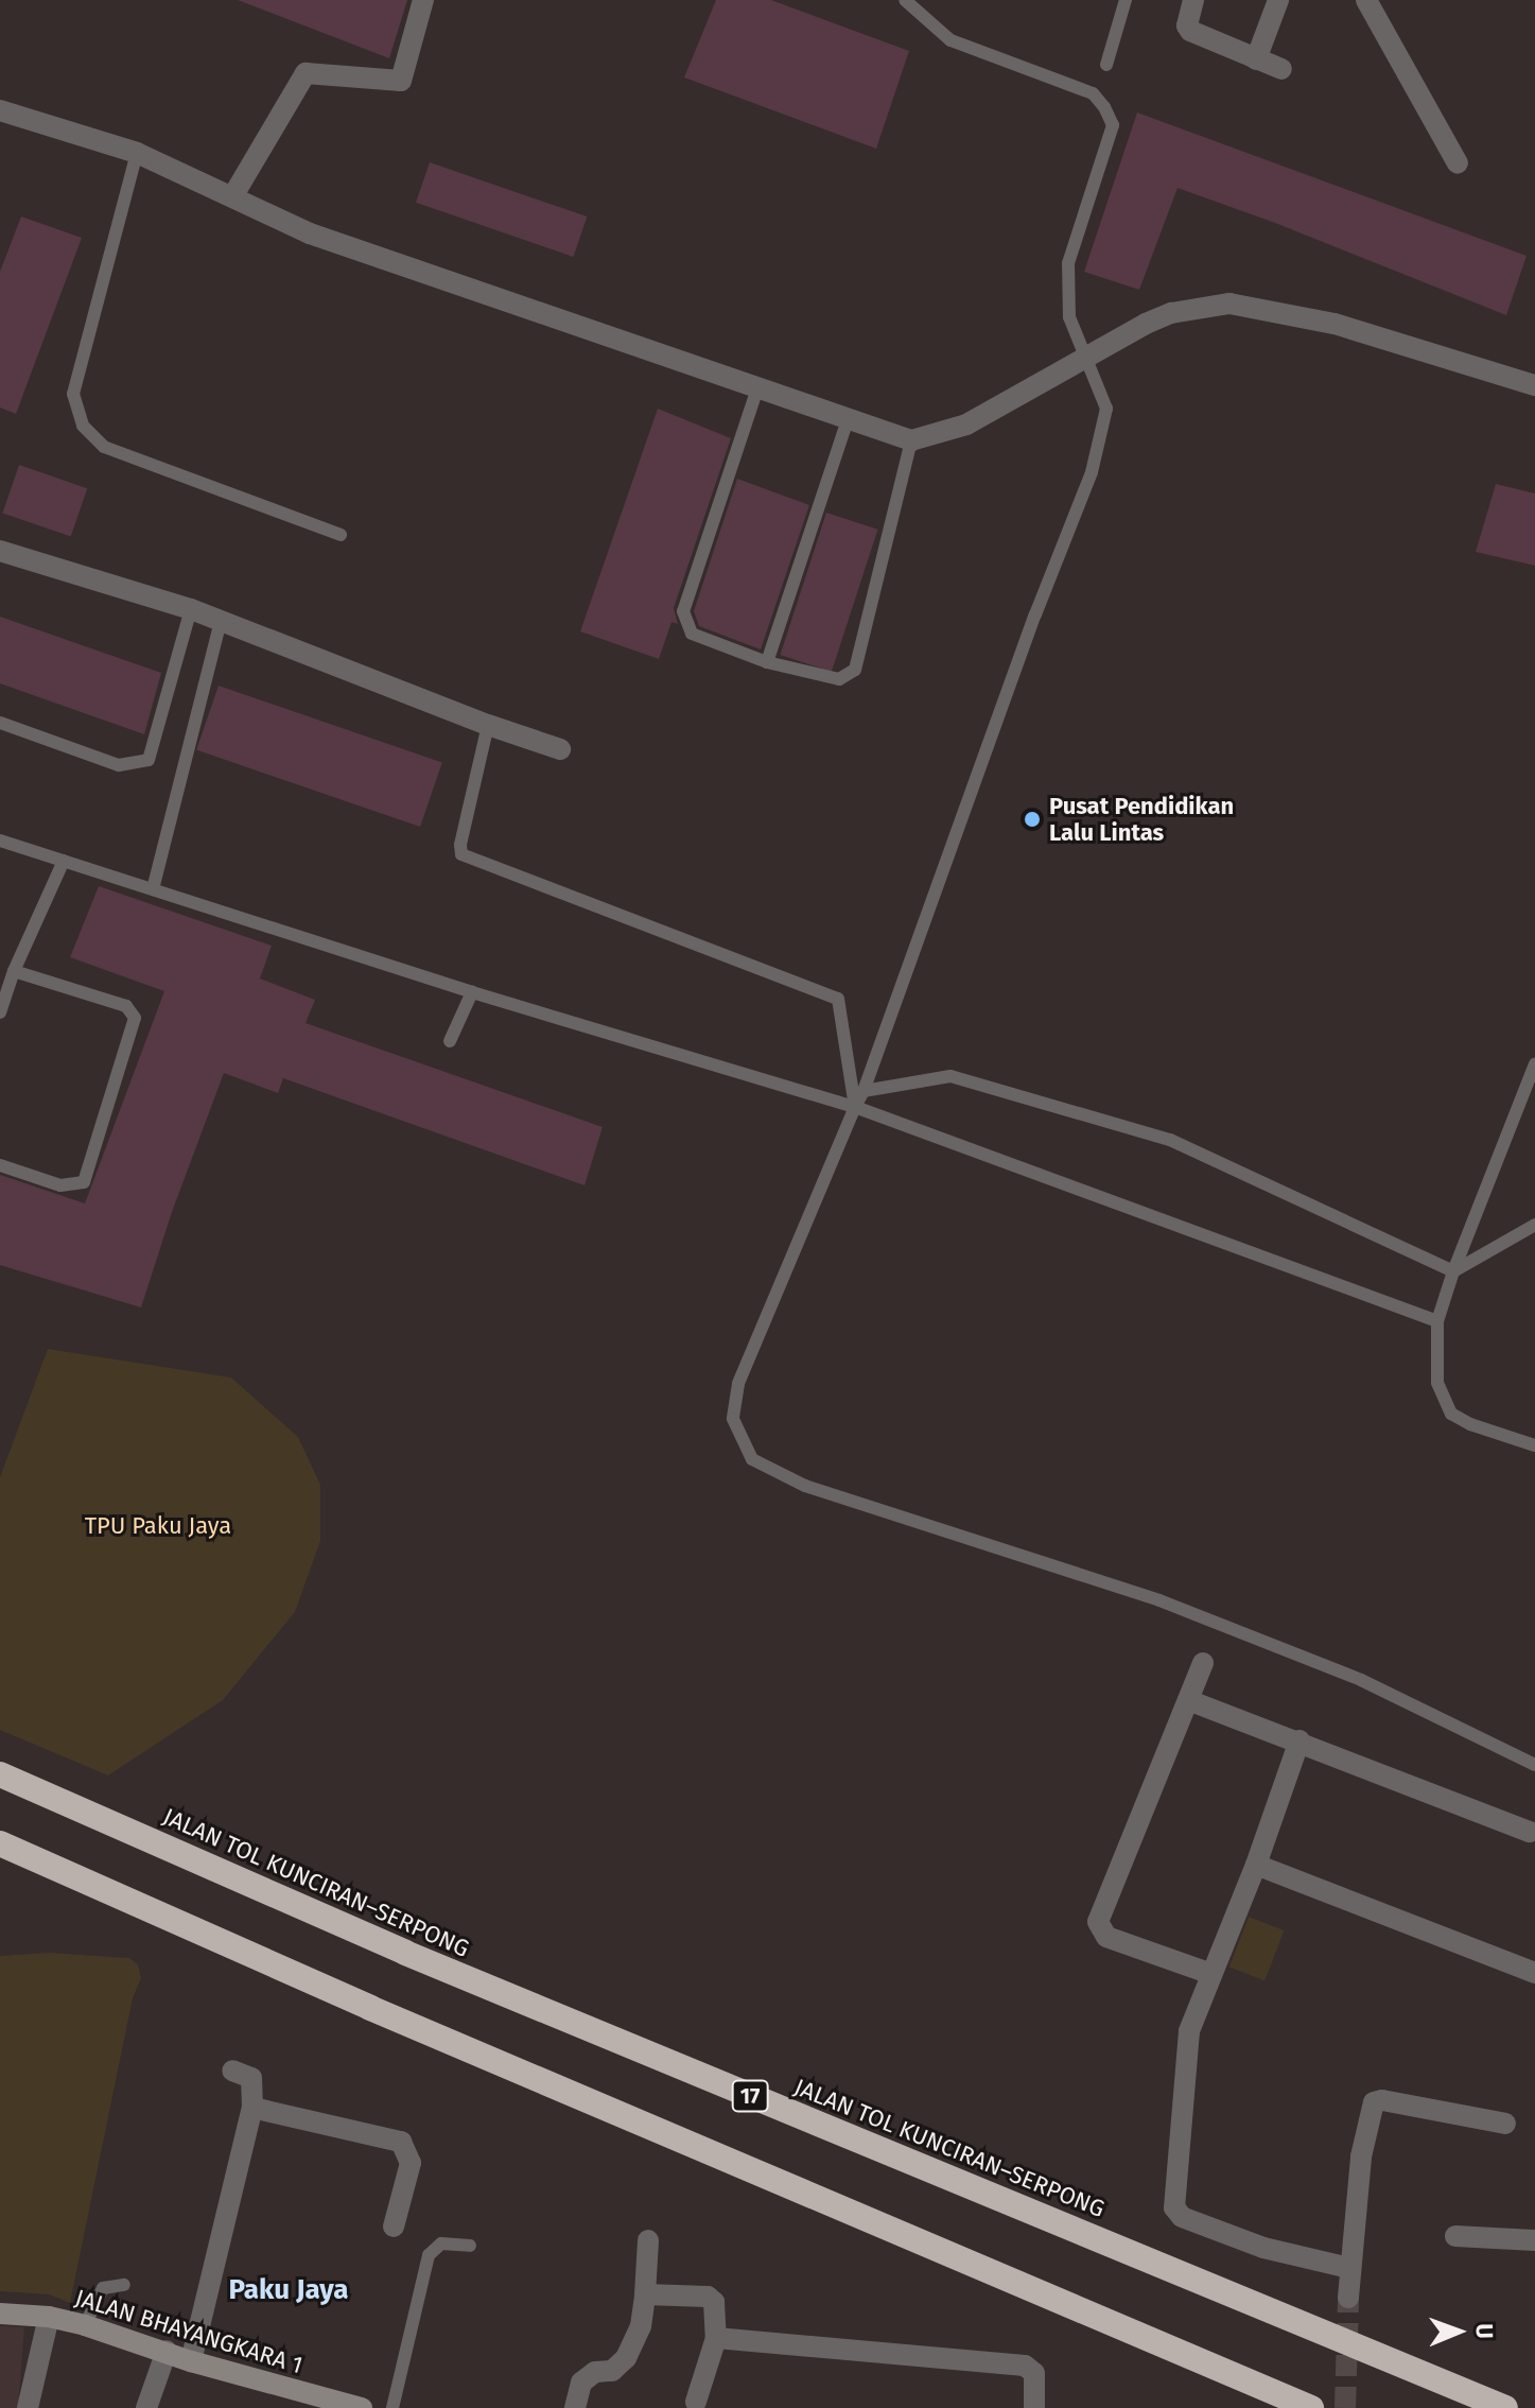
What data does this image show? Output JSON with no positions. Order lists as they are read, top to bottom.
{
  "streets": {
    "highway": ["JALAN TOL KUNCIRAN–SERPONG", "17"],
    "street": ["JALAN BHAYANGKARA 1"]
  },
  "districts": ["Paku Jaya"],
  "parks": ["TPU Paku Jaya"],
  "places": ["Pusat Pendidikan Lalu Lintas"],
  "north": "right"
}
